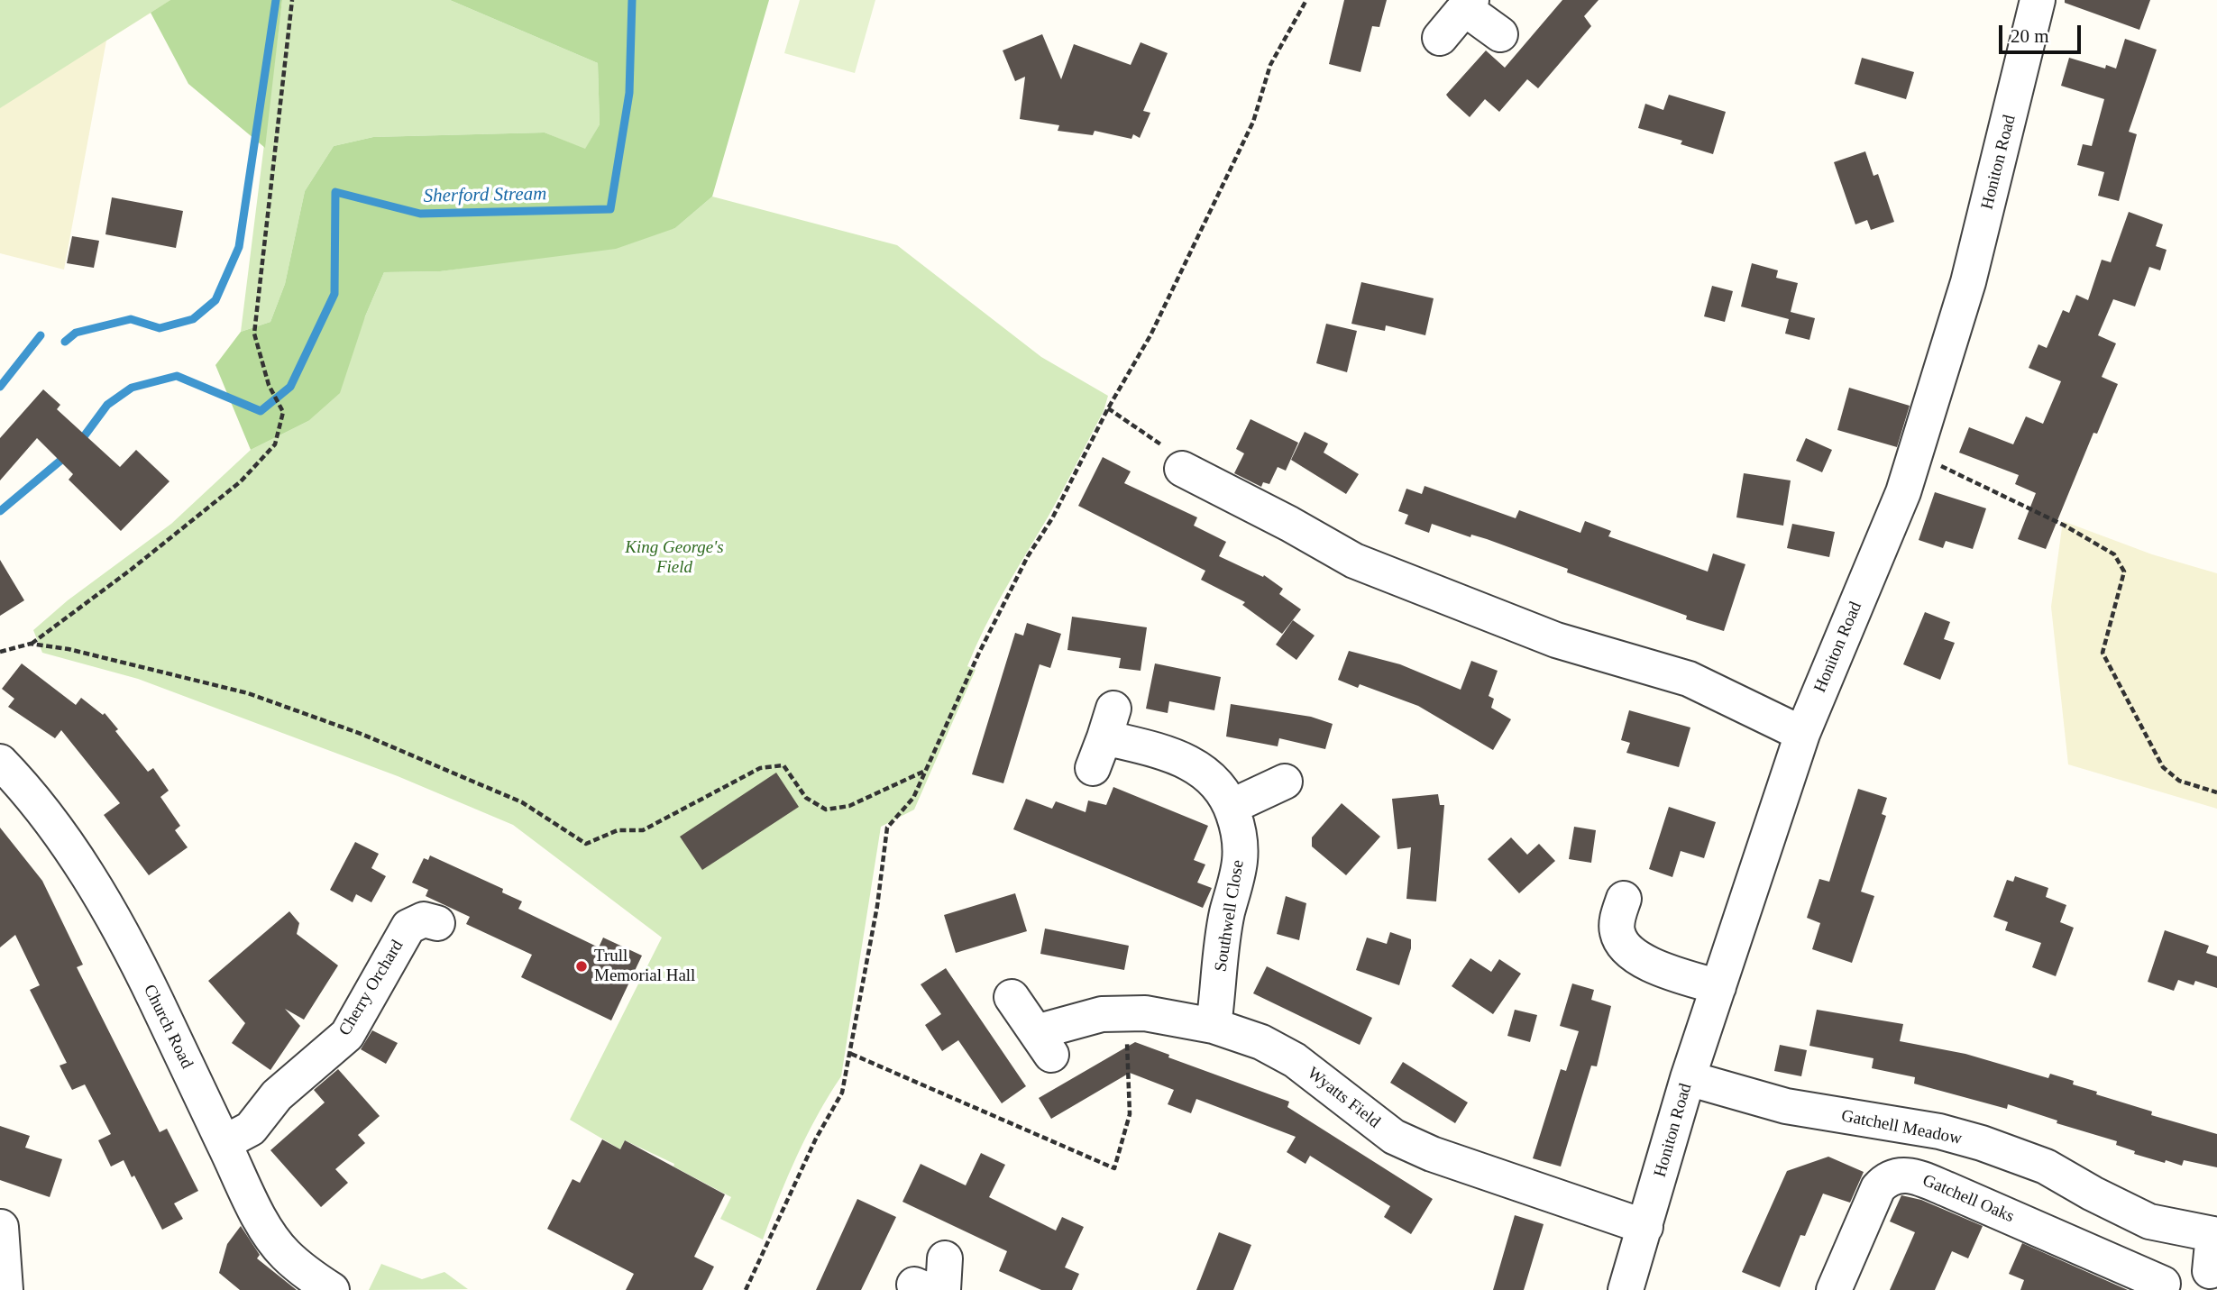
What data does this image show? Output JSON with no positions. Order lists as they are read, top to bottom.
{
  "streets": {
    "street": [
      "Honiton Road",
      "Southwell Close",
      "Cherry Orchard",
      "Church Road",
      "Wyatts Field",
      "Gatchell Meadow",
      "Gatchell Oaks"
    ]
  },
  "crossings": [
    ["Honiton Road", "Wyatts Field"],
    ["Honiton Road", "Gatchell Meadow"],
    ["Southwell Close", "Wyatts Field"],
    ["Cherry Orchard", "Church Road"]
  ],
  "water": ["Sherford Stream"],
  "parks": ["King George's Field"],
  "places": ["Trull Memorial Hall"],
  "scale_bar": "20 m"
}
